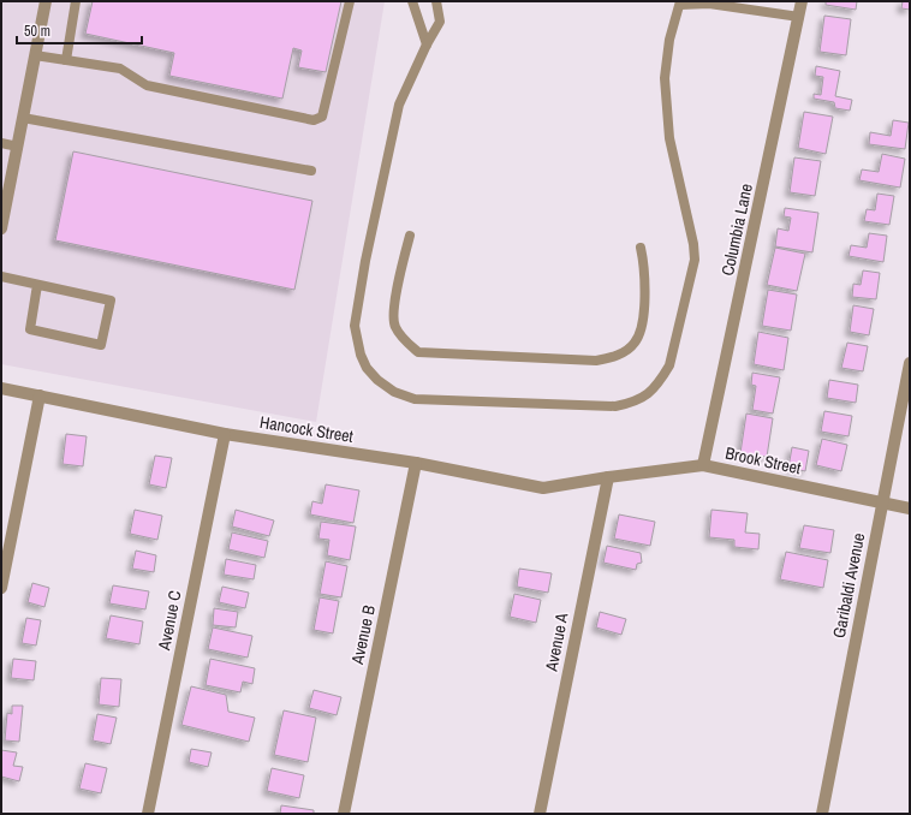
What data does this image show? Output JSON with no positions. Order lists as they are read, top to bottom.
{
  "streets": {
    "street": [
      "Columbia Lane",
      "Hancock Street",
      "Brook Street",
      "Garibaldi Avenue",
      "Avenue C",
      "Avenue B",
      "Avenue A"
    ]
  },
  "crossings": [
    ["Columbia Lane", "Brook Street"],
    ["Hancock Street", "Brook Street"],
    ["Hancock Street", "Avenue C"],
    ["Hancock Street", "Avenue B"],
    ["Hancock Street", "Avenue A"],
    ["Brook Street", "Garibaldi Avenue"],
    ["Brook Street", "Avenue A"]
  ],
  "scale_bar": "50 m"
}
